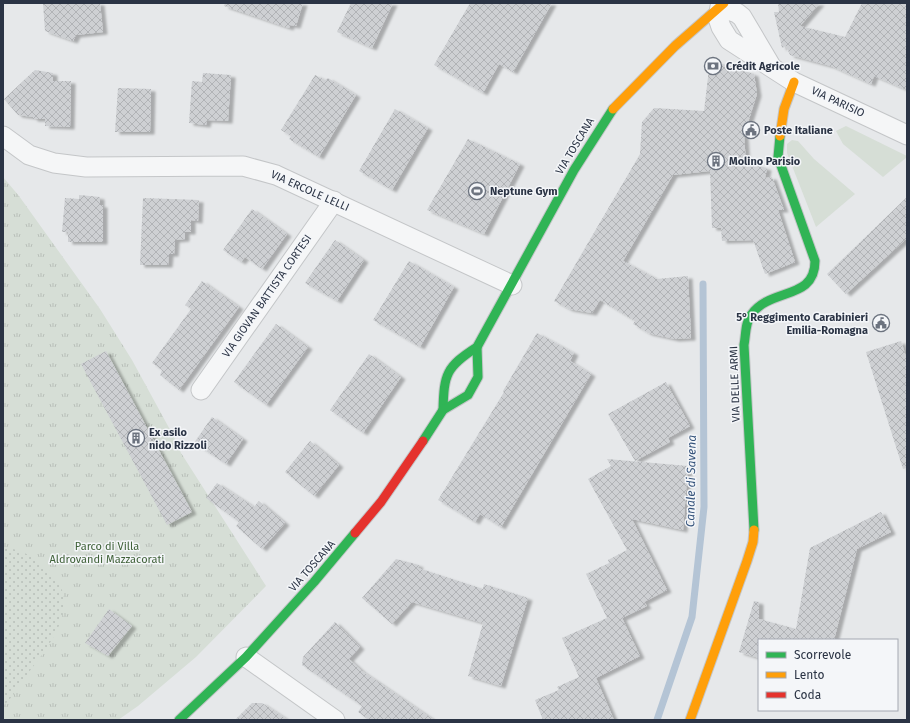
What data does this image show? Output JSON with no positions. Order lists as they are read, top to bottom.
{
  "streets": {
    "main road": ["VIA TOSCANA", "VIA DELLE ARMI"],
    "street": ["VIA PARISIO", "VIA ERCOLE LELLI", "VIA GIOVAN BATTISTA CORTESI"]
  },
  "crossings": [
    ["VIA PARISIO", "VIA TOSCANA"],
    ["VIA PARISIO", "VIA DELLE ARMI"],
    ["VIA TOSCANA", "VIA ERCOLE LELLI"],
    ["VIA ERCOLE LELLI", "VIA GIOVAN BATTISTA CORTESI"]
  ],
  "water": ["Canale di Savena"],
  "parks": ["Parco di Villa Aldrovandi Mazzacorati"],
  "places": {
    "bank": ["Crédit Agricole"],
    "public building": ["Poste Italiane", "5° Reggimento Carabinieri Emilia-Romagna"],
    "building": ["Molino Parisio", "Ex asilo nido Rizzoli"],
    "sports": ["Neptune Gym"]
  },
  "legend": ["Scorrevole", "Lento", "Coda"]
}
